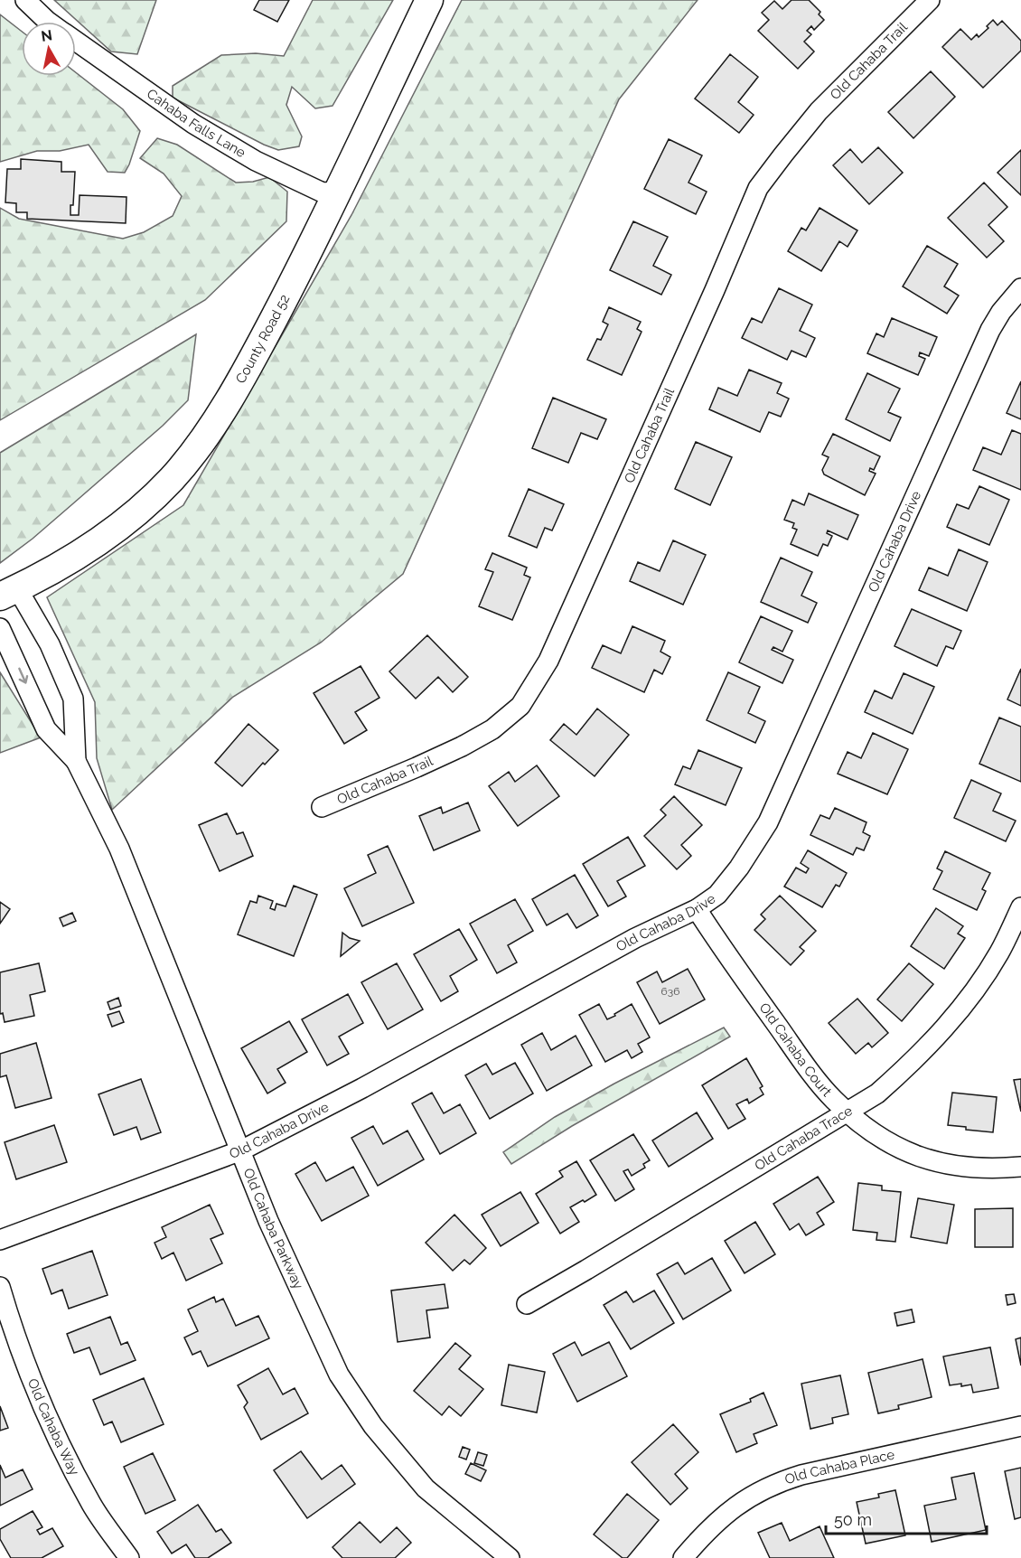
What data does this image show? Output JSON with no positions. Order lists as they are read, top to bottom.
{
  "streets": {
    "main road": ["County Road 52"],
    "street": [
      "Old Cahaba Trail",
      "Cahaba Falls Lane",
      "Old Cahaba Drive",
      "Old Cahaba Court",
      "Old Cahaba Trace",
      "Old Cahaba Parkway",
      "Old Cahaba Way",
      "Old Cahaba Place"
    ]
  },
  "crossings": [
    ["Cahaba Falls Lane", "County Road 52"],
    ["County Road 52", "Old Cahaba Parkway"],
    ["Old Cahaba Drive", "Old Cahaba Court"],
    ["Old Cahaba Drive", "Old Cahaba Parkway"],
    ["Old Cahaba Court", "Old Cahaba Trace"]
  ],
  "house_numbers": ["636"],
  "scale_bar": "50 m",
  "north": "top"
}
